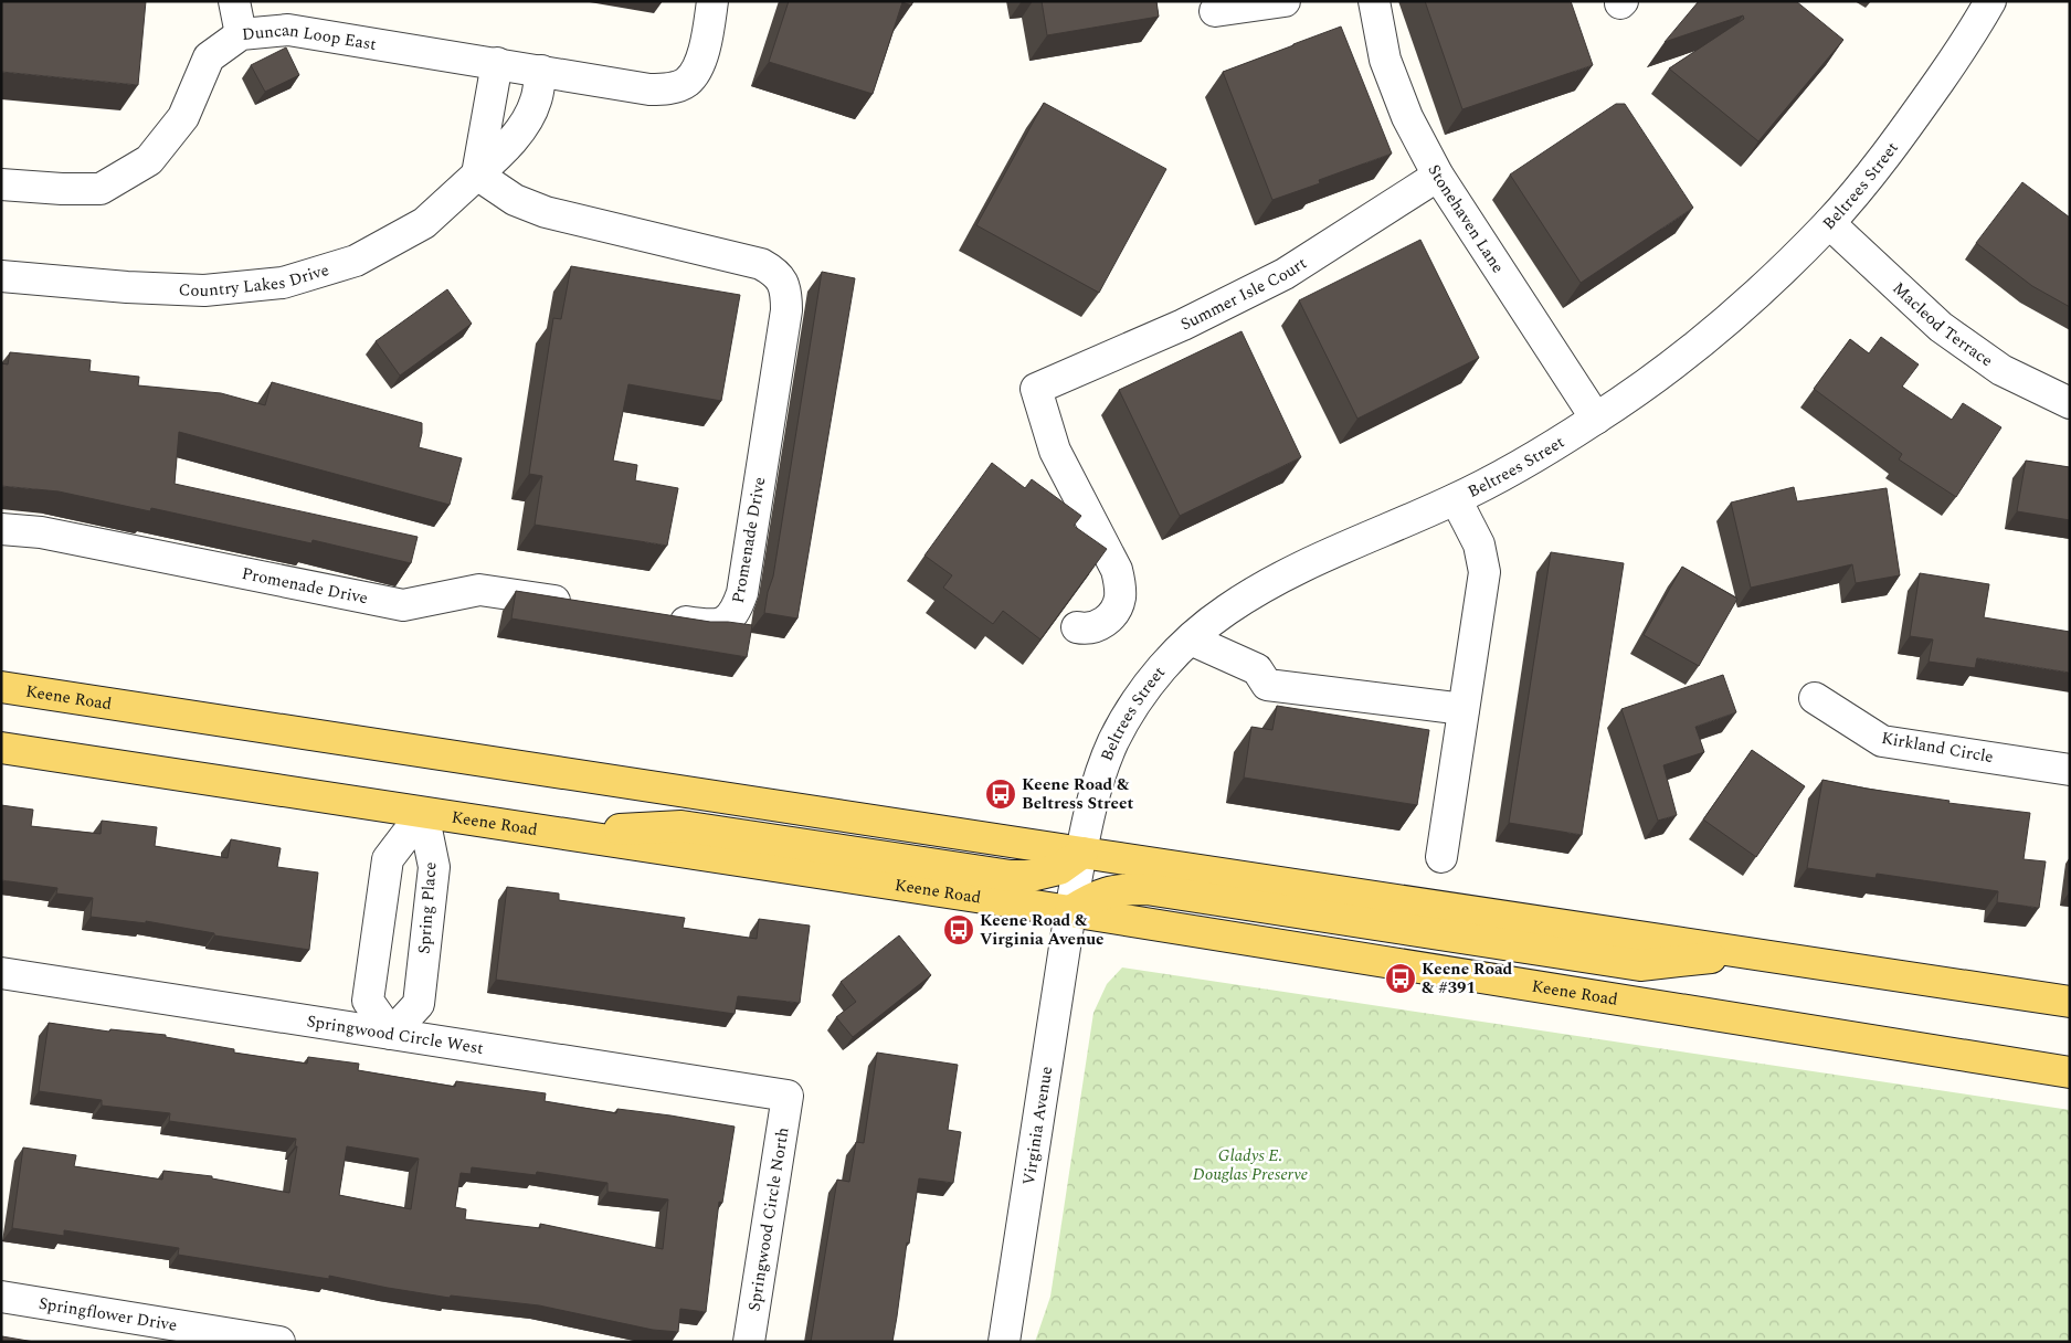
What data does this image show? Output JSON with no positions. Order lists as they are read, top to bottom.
{
  "streets": {
    "main road": ["Keene Road"],
    "street": [
      "Duncan Loop East",
      "Beltrees Street",
      "Stonehaven Lane",
      "Country Lakes Drive",
      "Summer Isle Court",
      "Macleod Terrace",
      "Promenade Drive",
      "Kirkland Circle",
      "Spring Place",
      "Springwood Circle West",
      "Virginia Avenue",
      "Springwood Circle North",
      "Springflower Drive"
    ]
  },
  "crossings": [
    ["Duncan Loop East", "Country Lakes Drive"],
    ["Beltrees Street", "Stonehaven Lane"],
    ["Beltrees Street", "Macleod Terrace"],
    ["Beltrees Street", "Keene Road"],
    ["Beltrees Street", "Virginia Avenue"],
    ["Stonehaven Lane", "Summer Isle Court"],
    ["Country Lakes Drive", "Promenade Drive"],
    ["Keene Road", "Spring Place"],
    ["Keene Road", "Virginia Avenue"],
    ["Spring Place", "Springwood Circle West"],
    ["Springwood Circle West", "Springwood Circle North"]
  ],
  "parks": ["Gladys E. Douglas Preserve"],
  "places": {
    "bus stop": ["Keene Road & Beltress Street", "Keene Road & Virginia Avenue", "Keene Road & #391"]
  }
}
